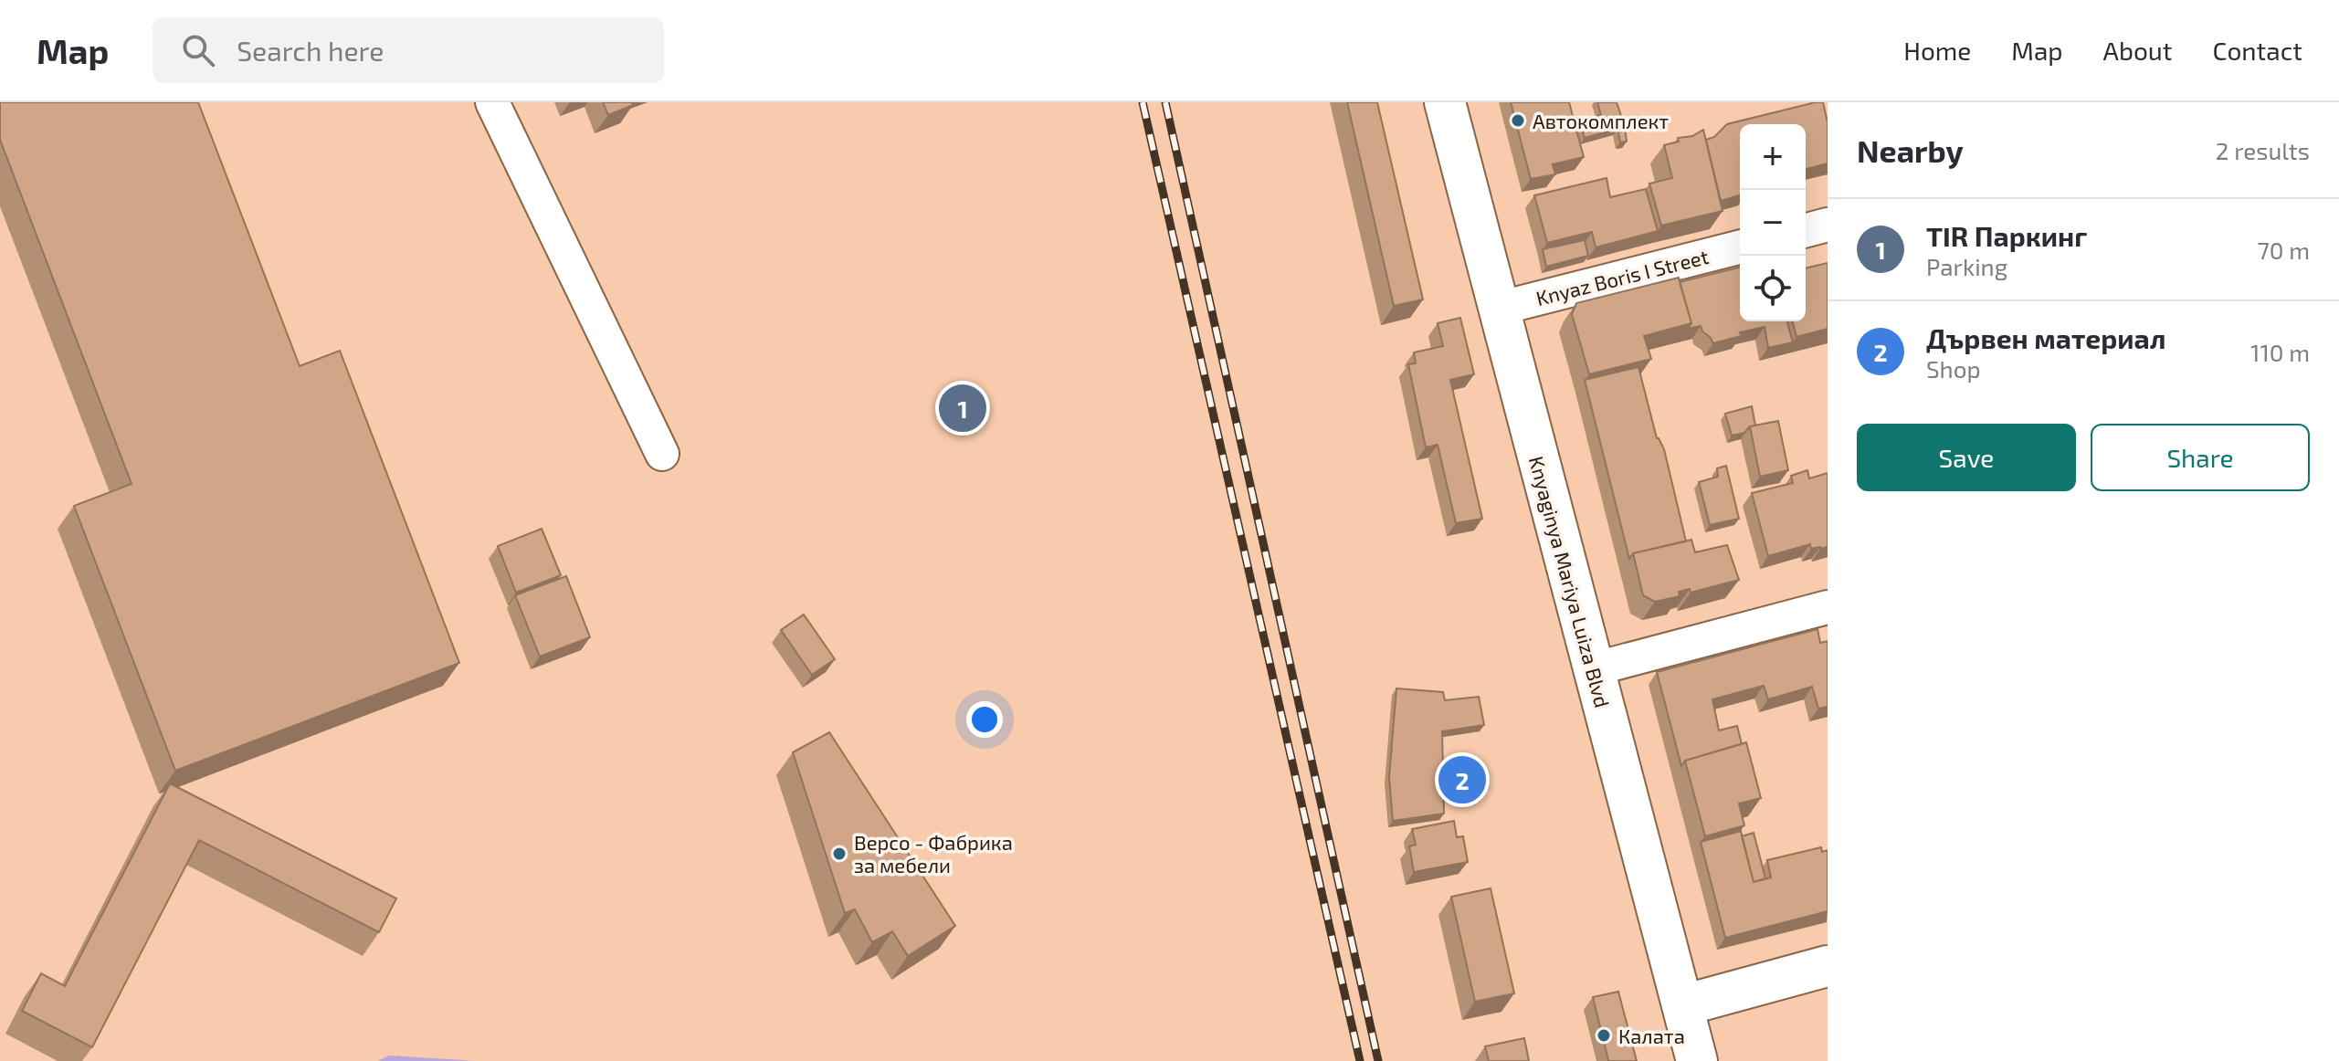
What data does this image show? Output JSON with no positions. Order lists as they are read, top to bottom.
{
  "streets": {
    "main road": ["Knyaginya Mariya Luiza Blvd"],
    "street": ["Knyaz Boris I Street"]
  },
  "crossings": [
    ["Knyaz Boris I Street", "Knyaginya Mariya Luiza Blvd"]
  ],
  "places": ["Автокомплект", "Версо - Фабрика за мебели", "Калата"],
  "page": {
    "header": "Map",
    "search": "Search here",
    "nav": [
      "Home",
      "Map",
      "About",
      "Contact"
    ],
    "heading": ["Nearby", "2 results"],
    "map_buttons": ["+", "−"],
    "list": [
      {
        "mark": "1",
        "name": "TIR Паркинг",
        "note": "Parking",
        "value": "70 m"
      },
      {
        "mark": "2",
        "name": "Дървен материал",
        "note": "Shop",
        "value": "110 m"
      }
    ],
    "pins": ["1", "2"],
    "buttons": ["Save", "Share"]
  }
}
